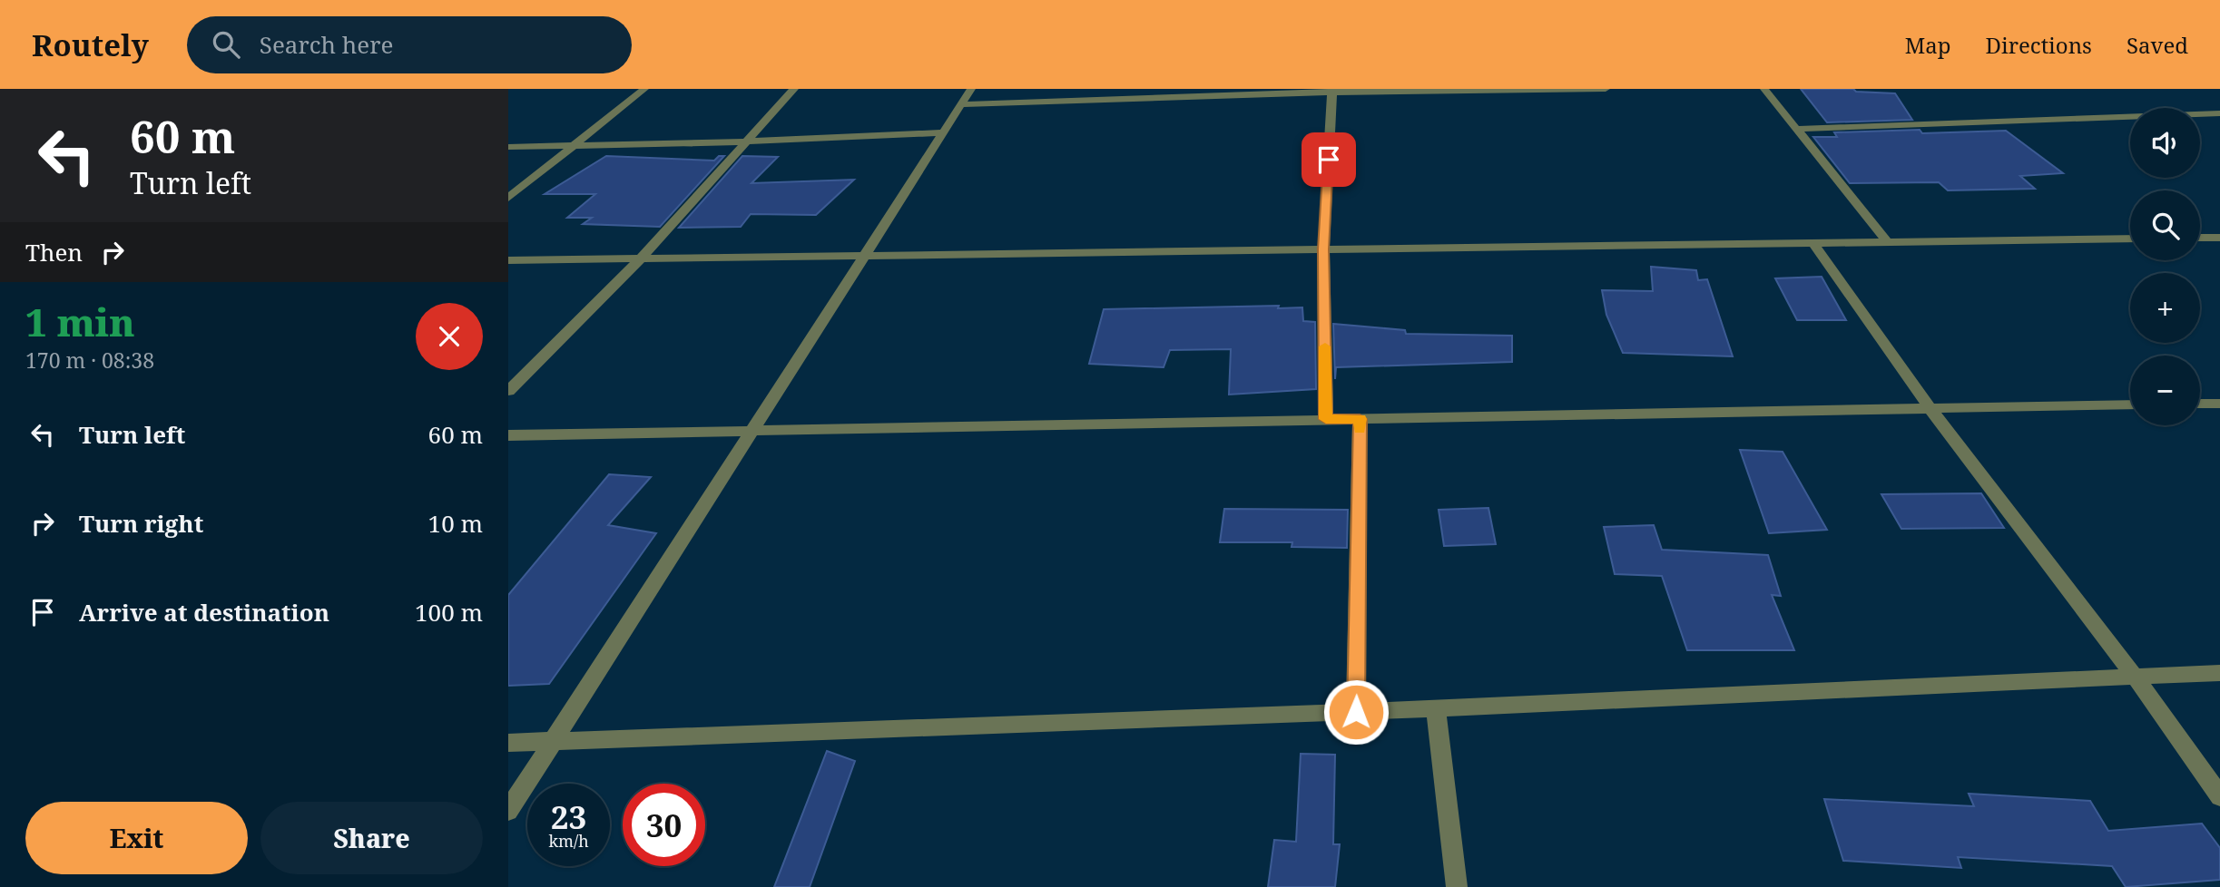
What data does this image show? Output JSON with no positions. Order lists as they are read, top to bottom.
{
  "page": {
    "header": "Routely",
    "search": "Search here",
    "nav": ["Map", "Directions", "Saved"],
    "turn": ["60 m", "Turn left"],
    "map_buttons": ["+", "−"],
    "then": "Then",
    "heading": ["1 min", "170 m · 08:38"],
    "list": [
      {
        "name": "Turn left",
        "value": "60 m"
      },
      {
        "name": "Turn right",
        "value": "10 m"
      },
      {
        "name": "Arrive at destination",
        "value": "100 m"
      }
    ],
    "speed": "23 km/h",
    "limit": "30",
    "buttons": ["Exit", "Share"]
  }
}
